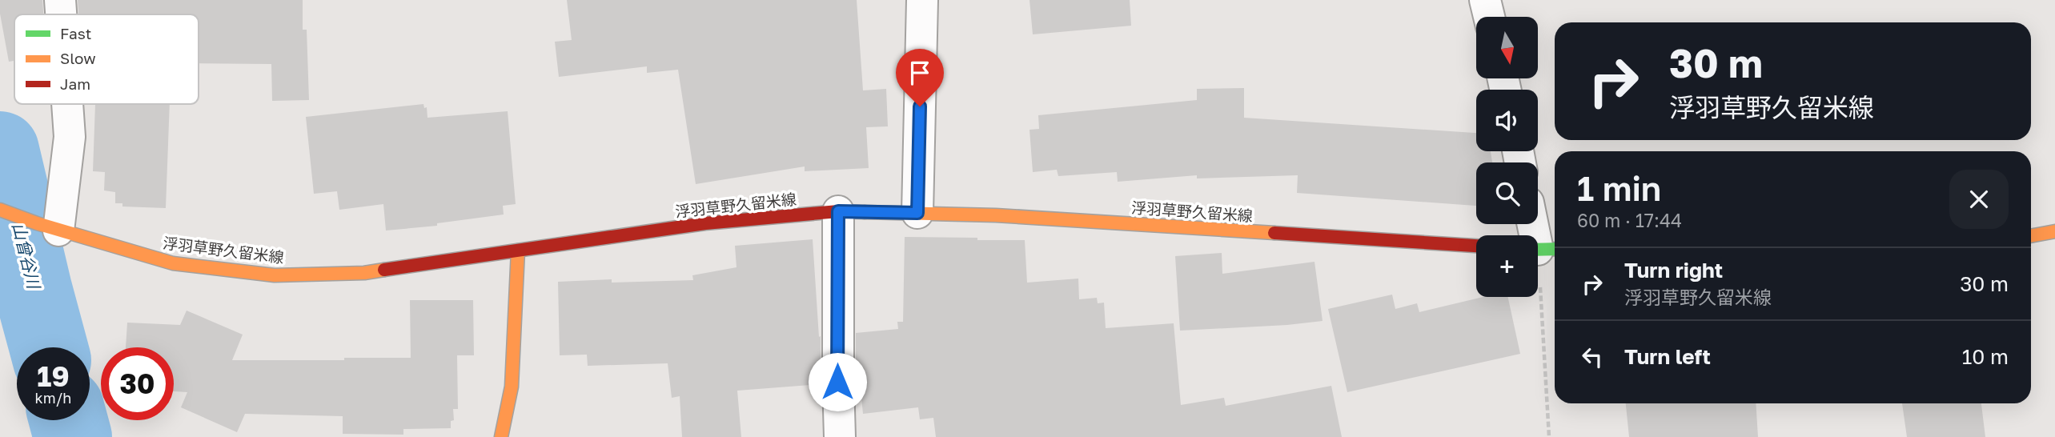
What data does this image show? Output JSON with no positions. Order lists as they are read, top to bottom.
{
  "streets": {
    "main road": ["浮羽草野久留米線"]
  },
  "water": ["山曾谷川"],
  "legend": ["Fast", "Slow", "Jam"],
  "north": "bottom",
  "page": {
    "map_buttons": "+",
    "turn": ["30 m", "浮羽草野久留米線"],
    "heading": ["1 min", "60 m · 17:44"],
    "list": [
      {
        "name": "Turn right",
        "note": "浮羽草野久留米線",
        "value": "30 m"
      },
      {
        "name": "Turn left",
        "value": "10 m"
      }
    ],
    "speed": "19 km/h",
    "limit": "30"
  }
}
